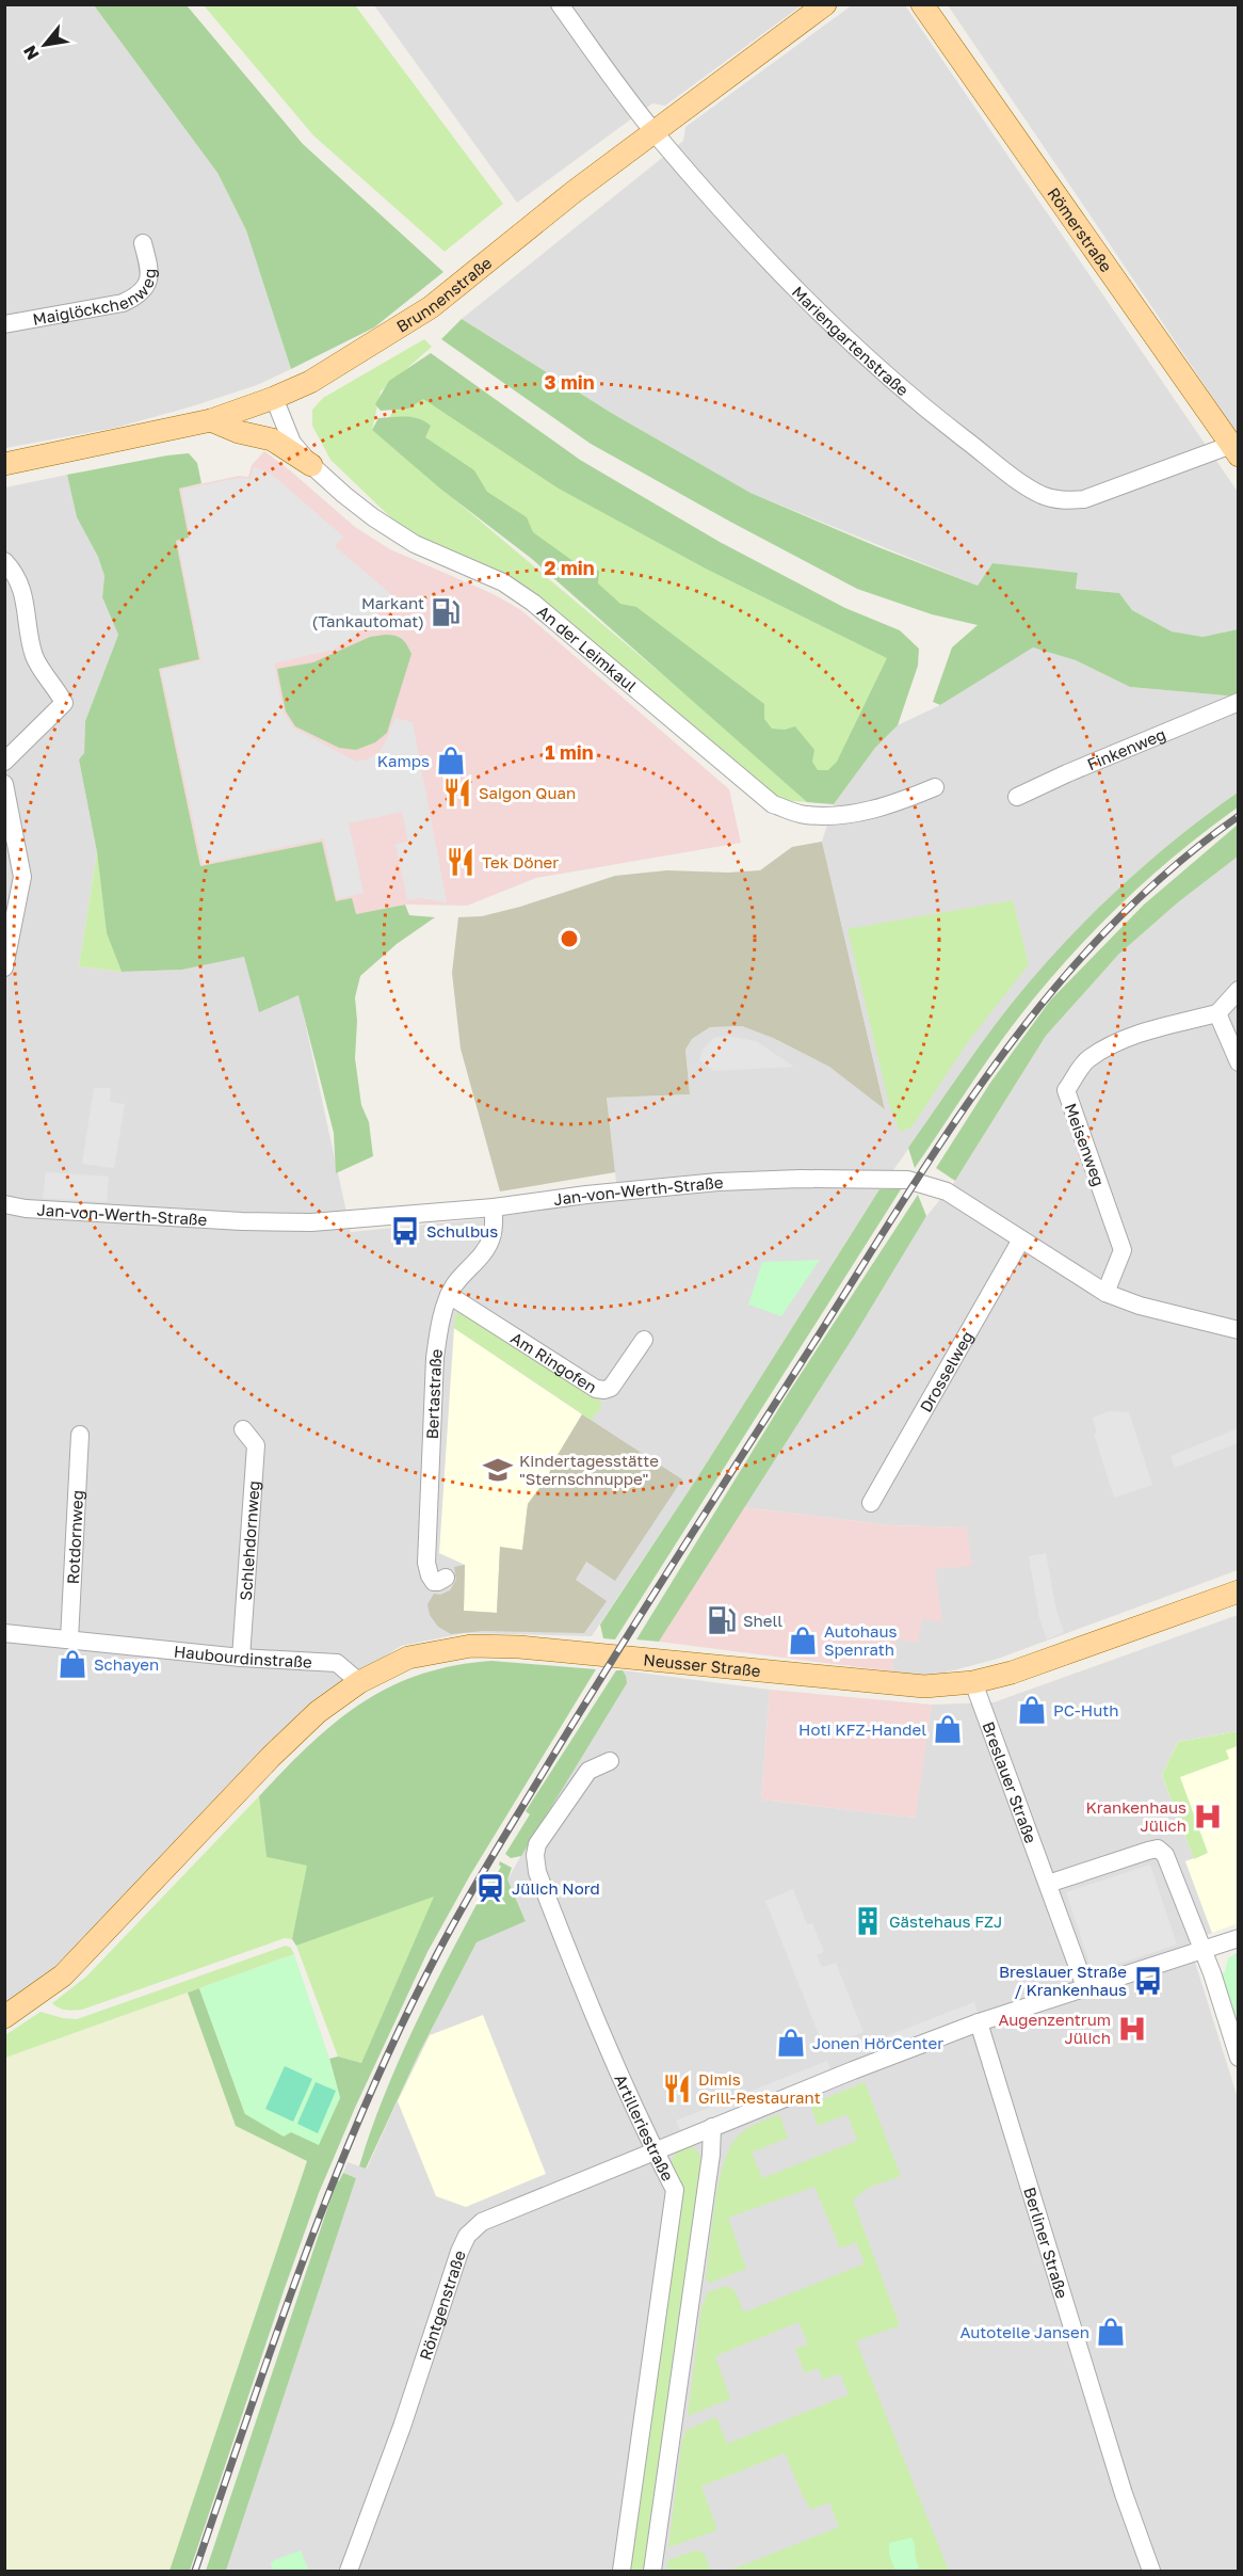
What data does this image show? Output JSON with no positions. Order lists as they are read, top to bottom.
{
  "streets": {
    "main road": ["Römerstraße", "Brunnenstraße", "Neusser Straße"],
    "street": [
      "Maiglöckchenweg",
      "Mariengartenstraße",
      "An der Leimkaul",
      "Finkenweg",
      "Meisenweg",
      "Jan-von-Werth-Straße",
      "Am Ringofen",
      "Drosselweg",
      "Bertastraße",
      "Rotdornweg",
      "Schlehdornweg",
      "Haubourdinstraße",
      "Breslauer Straße",
      "Artilleriestraße",
      "Berliner Straße",
      "Röntgenstraße"
    ]
  },
  "crossings": [
    ["Römerstraße", "Mariengartenstraße"],
    ["Brunnenstraße", "Mariengartenstraße"],
    ["Brunnenstraße", "An der Leimkaul"],
    ["Meisenweg", "Jan-von-Werth-Straße"],
    ["Jan-von-Werth-Straße", "Drosselweg"],
    ["Jan-von-Werth-Straße", "Bertastraße"],
    ["Am Ringofen", "Bertastraße"],
    ["Rotdornweg", "Haubourdinstraße"],
    ["Schlehdornweg", "Haubourdinstraße"],
    ["Haubourdinstraße", "Neusser Straße"],
    ["Neusser Straße", "Breslauer Straße"],
    ["Breslauer Straße", "Röntgenstraße"],
    ["Artilleriestraße", "Röntgenstraße"],
    ["Berliner Straße", "Röntgenstraße"]
  ],
  "places": {
    "fuel station": ["Markant (Tankautomat)", "Shell"],
    "shop": [
      "Kamps",
      "Autohaus Spenrath",
      "Schayen",
      "PC-Huth",
      "Hoti KFZ-Handel",
      "Jonen HörCenter",
      "Autoteile Jansen"
    ],
    "restaurant": ["Saigon Quan", "Tek Döner", "Dimis Grill-Restaurant"],
    "bus stop": ["Schulbus", "Breslauer Straße / Krankenhaus"],
    "school or university": ["Kindertagesstätte \"Sternschnuppe\""],
    "hospital": ["Krankenhaus Jülich", "Augenzentrum Jülich"],
    "station": ["Jülich Nord"],
    "building": ["Gästehaus FZJ"]
  },
  "north": "bottom left",
  "rings": ["3 min", "2 min", "1 min"]
}
